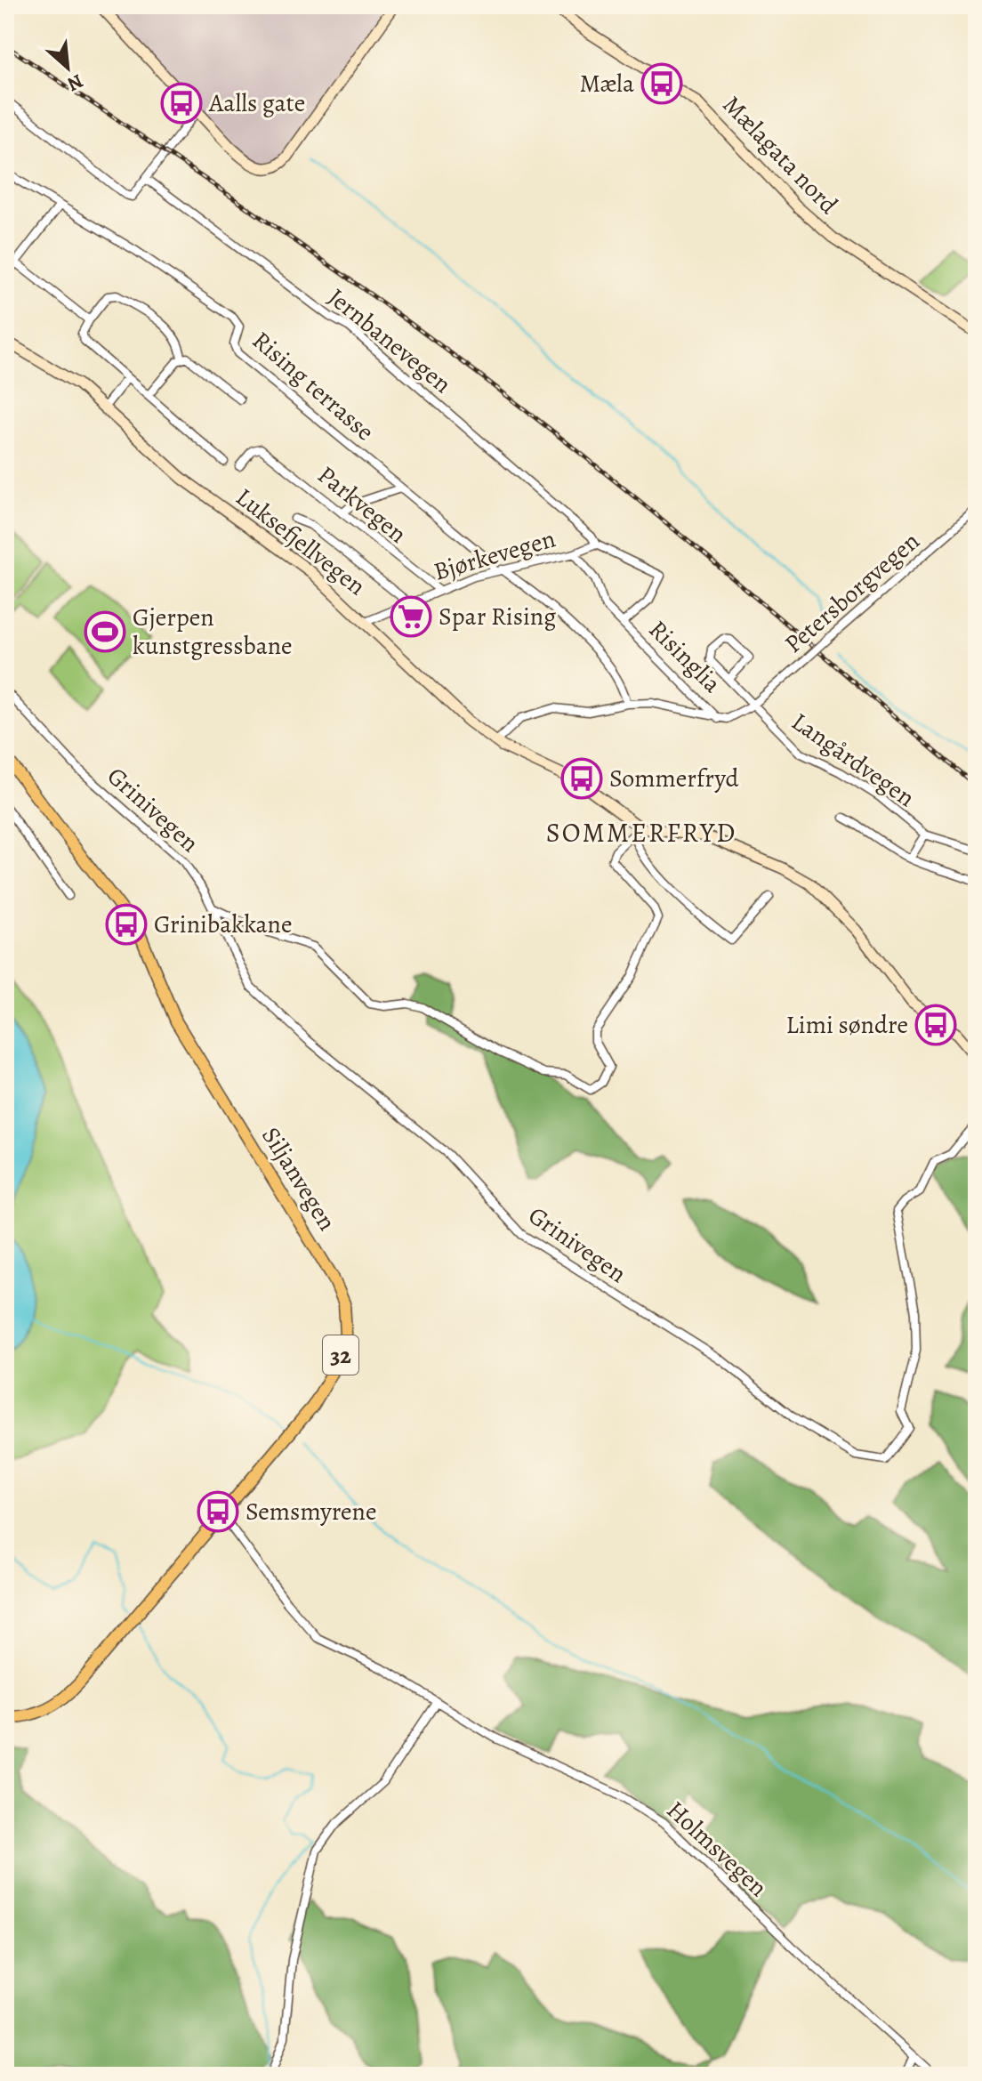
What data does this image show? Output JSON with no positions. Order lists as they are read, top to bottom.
{
  "streets": {
    "main road": [
      "Mælagata nord",
      "Luksefjellvegen",
      "Siljanvegen",
      "32"
    ],
    "street": [
      "Jernbanevegen",
      "Rising terrasse",
      "Parkvegen",
      "Bjørkevegen",
      "Petersborgvegen",
      "Risinglia",
      "Langårdvegen",
      "Grinivegen",
      "Holmsvegen"
    ]
  },
  "crossings": [
    ["Jernbanevegen", "Bjørkevegen"],
    ["Jernbanevegen", "Risinglia"],
    ["Rising terrasse", "Bjørkevegen"],
    ["Parkvegen", "Bjørkevegen"],
    ["Luksefjellvegen", "Bjørkevegen"],
    ["Bjørkevegen", "Risinglia"],
    ["Petersborgvegen", "Risinglia"],
    ["Petersborgvegen", "Langårdvegen"],
    ["Siljanvegen", "Holmsvegen"]
  ],
  "districts": ["SOMMERFRYD"],
  "places": {
    "bus stop": [
      "Mæla",
      "Aalls gate",
      "Sommerfryd",
      "Grinibakkane",
      "Limi søndre",
      "Semsmyrene"
    ],
    "supermarket": ["Spar Rising"],
    "sports": ["Gjerpen kunstgressbane"]
  },
  "north": "bottom right"
}
